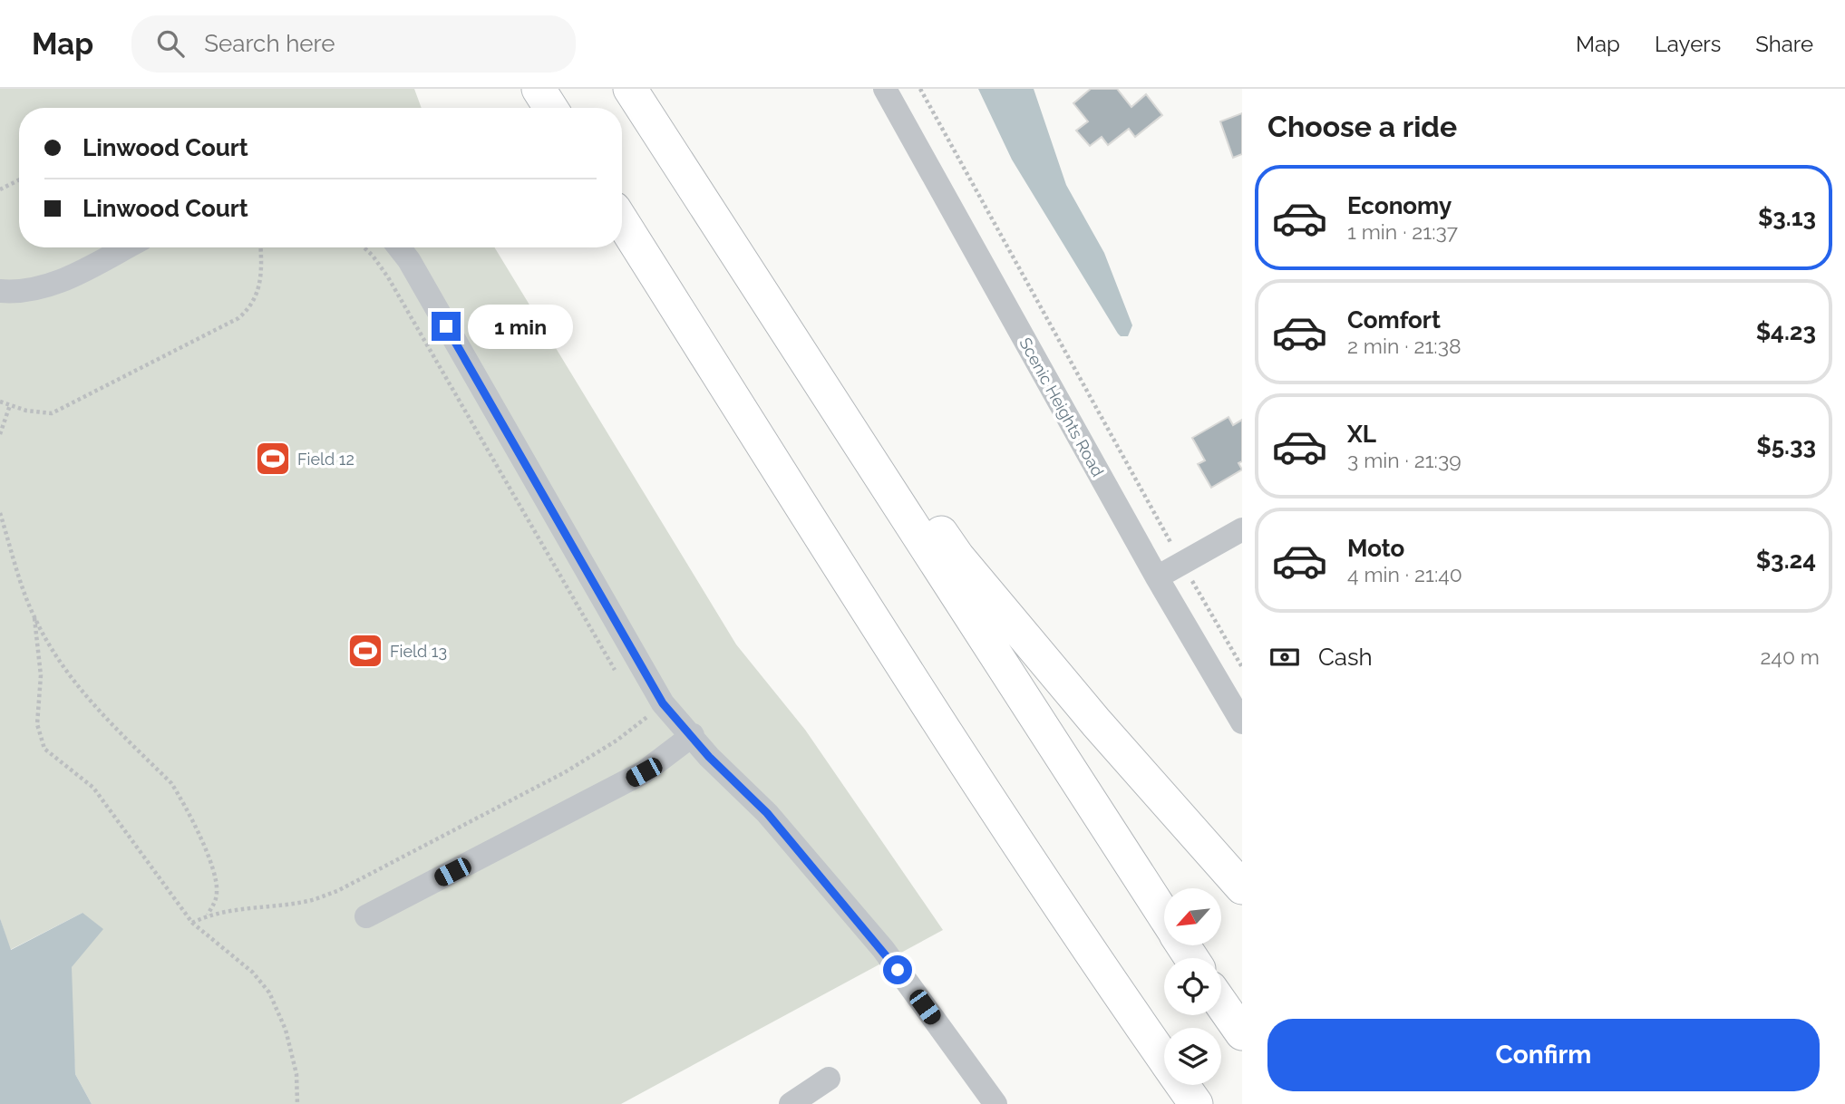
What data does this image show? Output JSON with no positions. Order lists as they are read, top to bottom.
{
  "streets": {
    "street": ["Scenic Heights Road"]
  },
  "places": {
    "sports": ["Field 12", "Field 13"]
  },
  "north": "bottom left",
  "page": {
    "header": "Map",
    "search": "Search here",
    "nav": ["Map", "Layers", "Share"],
    "heading": "Choose a ride",
    "banner": ["Linwood Court", "Linwood Court"],
    "list": [
      {
        "name": "Economy",
        "note": "1 min · 21:37",
        "value": "$3.13"
      },
      {
        "name": "Comfort",
        "note": "2 min · 21:38",
        "value": "$4.23"
      },
      {
        "name": "XL",
        "note": "3 min · 21:39",
        "value": "$5.33"
      },
      {
        "name": "Moto",
        "note": "4 min · 21:40",
        "value": "$3.24"
      }
    ],
    "bubble": "1 min",
    "pay": ["Cash", "240 m"],
    "buttons": "Confirm"
  }
}
